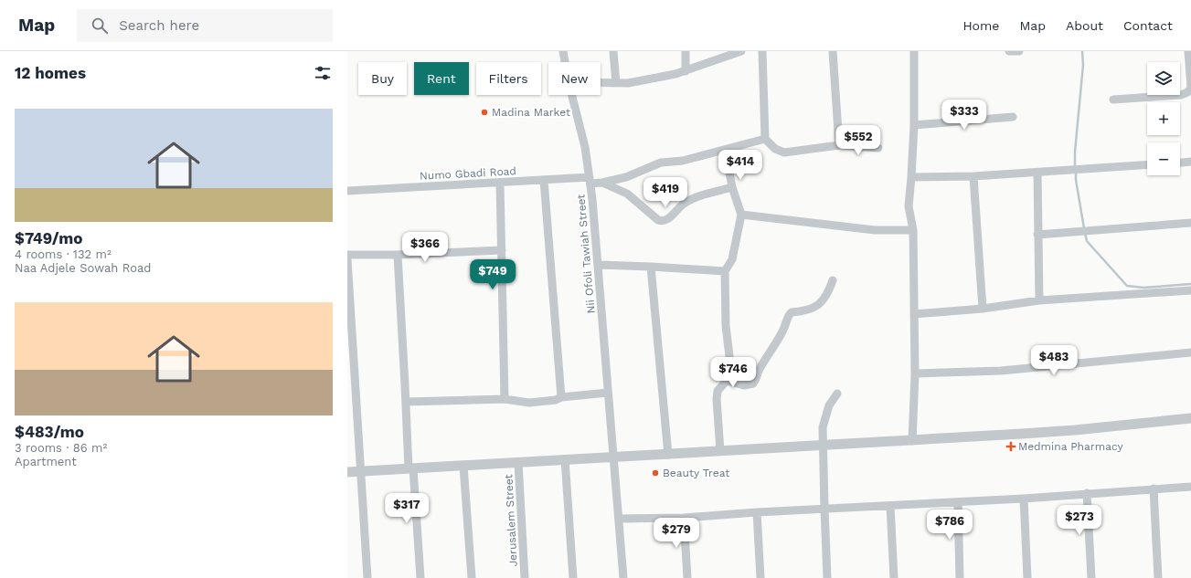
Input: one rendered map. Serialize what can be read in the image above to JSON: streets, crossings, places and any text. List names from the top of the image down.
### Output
{
  "streets": {
    "street": ["Numo Gbadi Road", "Nii Ofoli Tawiah Street", "Jerusalem Street"]
  },
  "crossings": [
    ["Numo Gbadi Road", "Nii Ofoli Tawiah Street"]
  ],
  "places": {
    "other": ["Madina Market", "Beauty Treat"],
    "health": ["Medmina Pharmacy"]
  },
  "page": {
    "header": "Map",
    "search": "Search here",
    "nav": [
      "Home",
      "Map",
      "About",
      "Contact"
    ],
    "heading": "12 homes",
    "map_buttons": ["+", "−"],
    "chip": [
      "Buy",
      "Rent",
      "Filters",
      "New"
    ],
    "list": [
      {
        "name": "$749/mo",
        "note": "4 rooms · 132 m² · Naa Adjele Sowah Road"
      },
      {
        "name": "$483/mo",
        "note": "3 rooms · 86 m² · Apartment"
      }
    ],
    "price": [
      "$333",
      "$552",
      "$414",
      "$419",
      "$366",
      "$749",
      "$483",
      "$746",
      "$317",
      "$273",
      "$786",
      "$279"
    ]
  }
}
